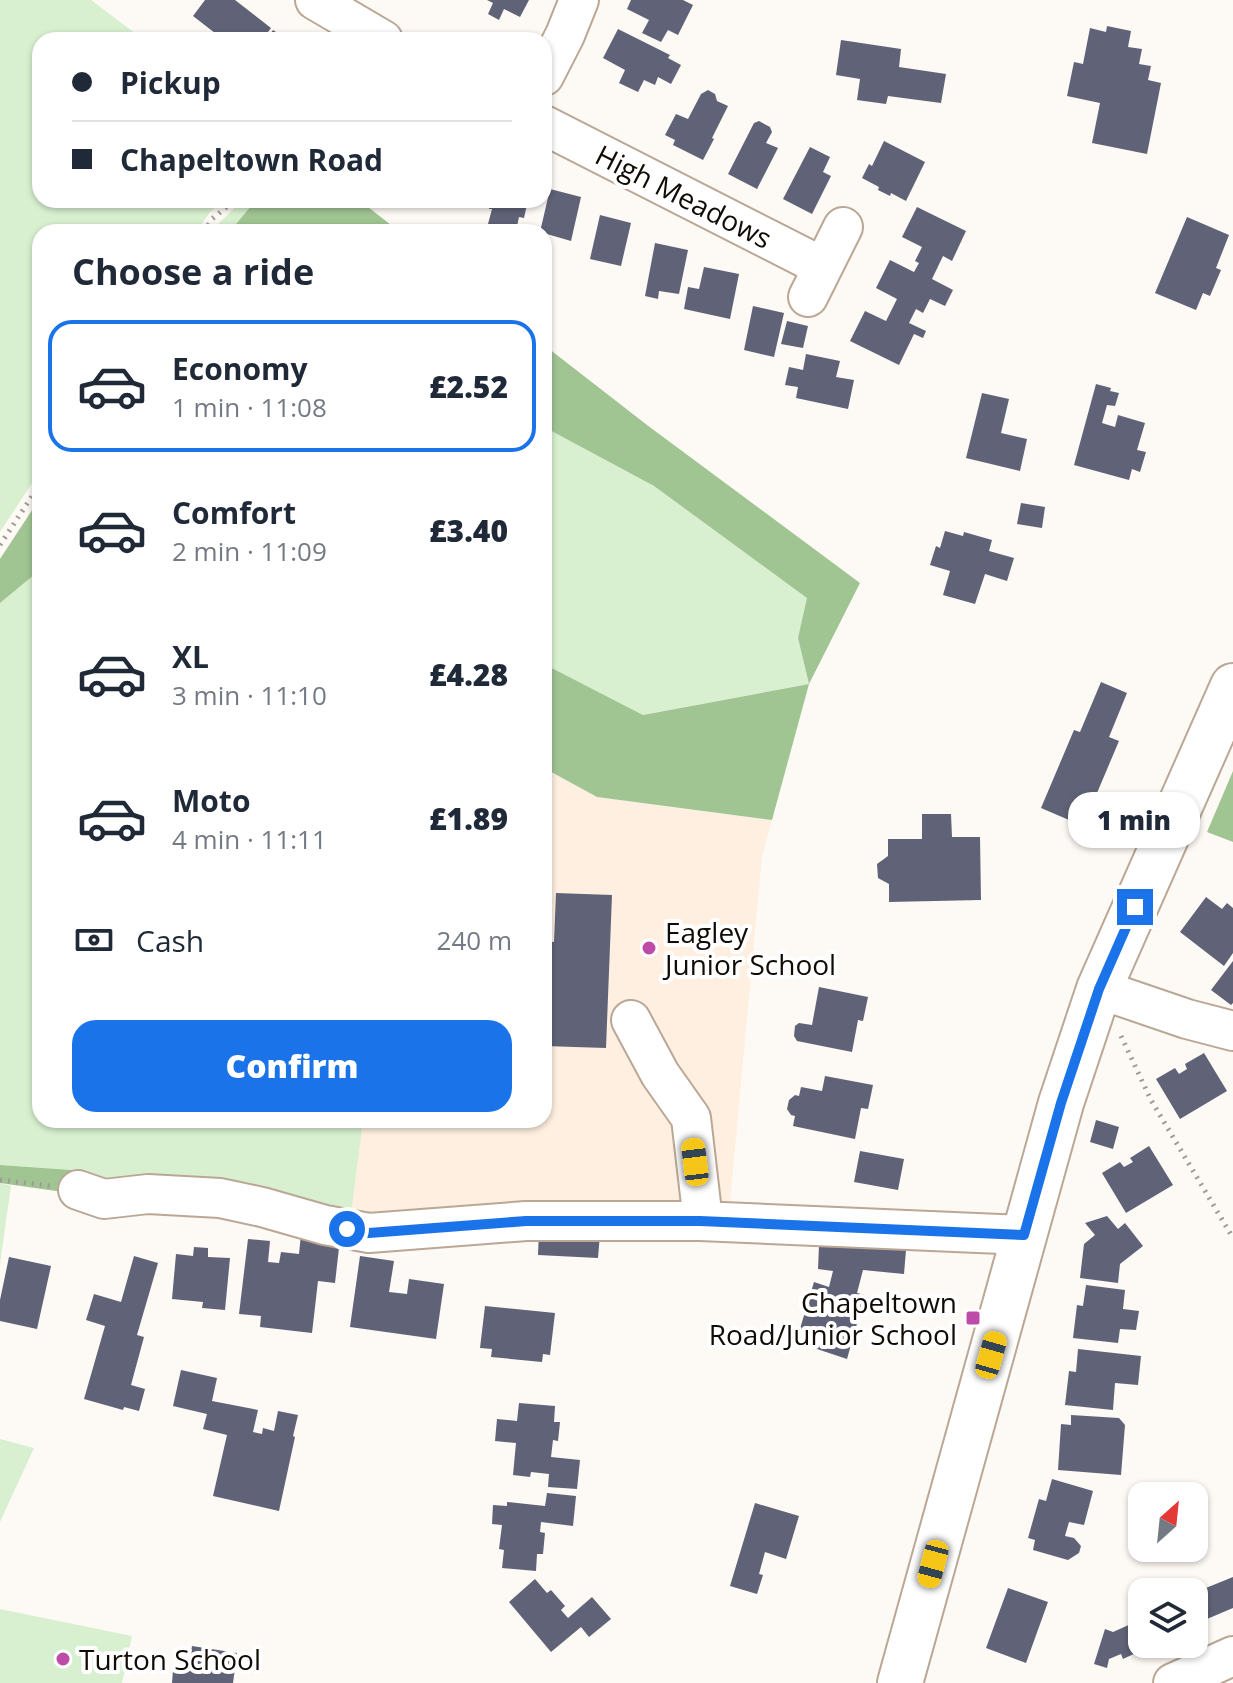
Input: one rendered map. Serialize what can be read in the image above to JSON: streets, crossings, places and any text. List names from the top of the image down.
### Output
{
  "streets": {
    "street": ["High Meadows"]
  },
  "places": {
    "other": ["Eagley Junior School", "Turton School"],
    "transit": ["Chapeltown Road/Junior School"]
  },
  "north": "top right",
  "page": {
    "banner": ["Pickup", "Chapeltown Road"],
    "heading": "Choose a ride",
    "list": [
      {
        "name": "Economy",
        "note": "1 min · 11:08",
        "value": "£2.52"
      },
      {
        "name": "Comfort",
        "note": "2 min · 11:09",
        "value": "£3.40"
      },
      {
        "name": "XL",
        "note": "3 min · 11:10",
        "value": "£4.28"
      },
      {
        "name": "Moto",
        "note": "4 min · 11:11",
        "value": "£1.89"
      }
    ],
    "bubble": "1 min",
    "pay": ["Cash", "240 m"],
    "buttons": "Confirm"
  }
}
